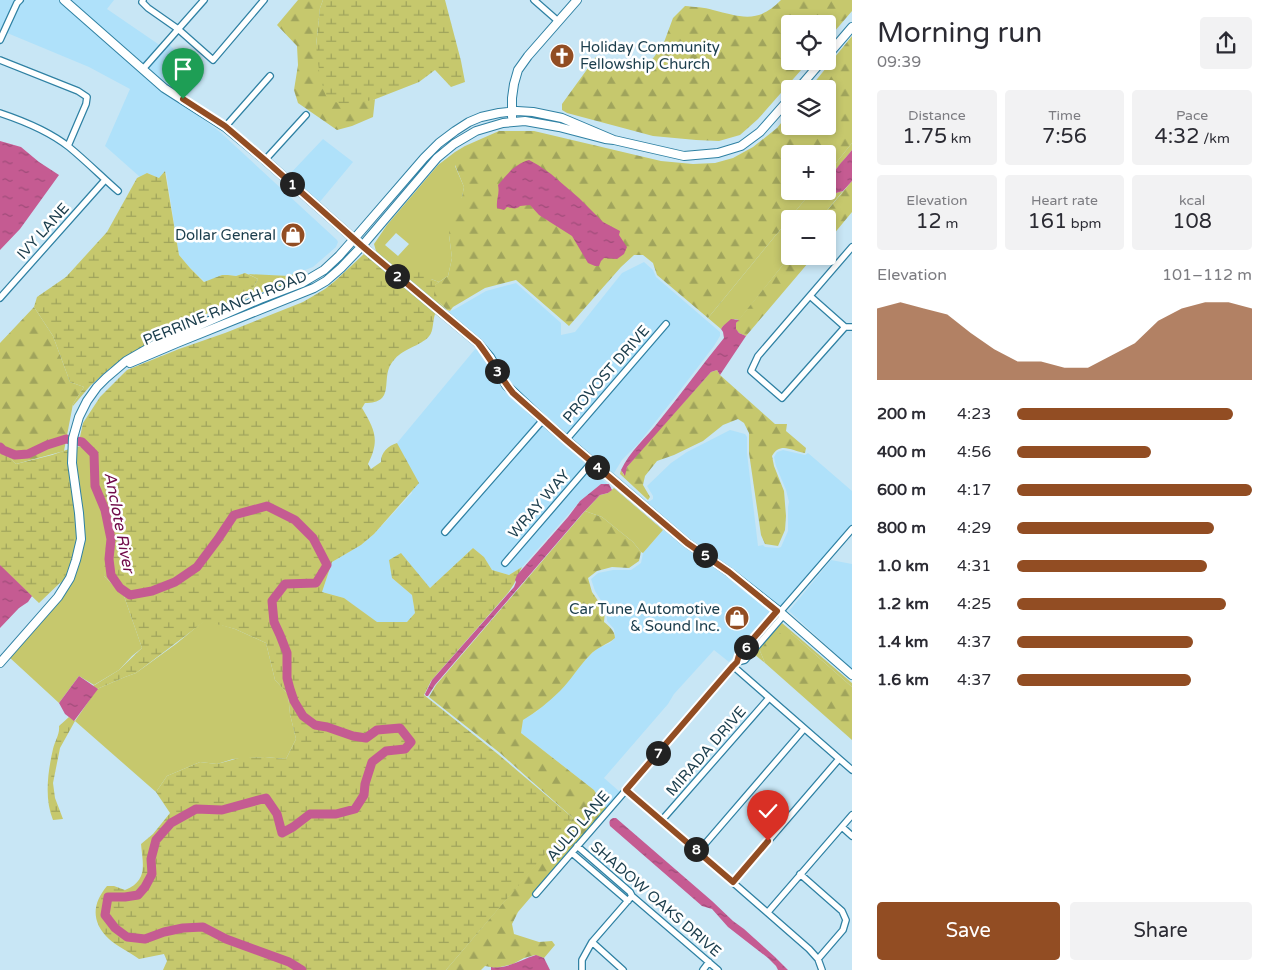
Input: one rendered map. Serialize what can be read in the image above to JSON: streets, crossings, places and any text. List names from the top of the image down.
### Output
{
  "streets": {
    "street": [
      "IVY LANE",
      "PERRINE RANCH ROAD",
      "PROVOST DRIVE",
      "WRAY WAY",
      "MIRADA DRIVE",
      "AULD LANE",
      "SHADOW OAKS DRIVE"
    ]
  },
  "crossings": [
    ["AULD LANE", "SHADOW OAKS DRIVE"]
  ],
  "water": ["Anclote River"],
  "places": {
    "church": ["Holiday Community Fellowship Church"],
    "shop": ["Dollar General", "Car Tune Automotive & Sound Inc."]
  },
  "page": {
    "heading": ["Morning run", "09:39"],
    "map_buttons": ["+", "−"],
    "stats": [
      ["Distance", "1.75 km"],
      ["Time", "7:56"],
      ["Pace", "4:32 /km"],
      ["Elevation", "12 m"],
      ["Heart rate", "161 bpm"],
      ["kcal", "108"]
    ],
    "pins": [
      "1",
      "2",
      "3",
      "4",
      "5",
      "6",
      "7",
      "8"
    ],
    "chart": ["Elevation", "101–112 m"],
    "list": [
      {
        "name": "200 m",
        "note": "4:23"
      },
      {
        "name": "400 m",
        "note": "4:56"
      },
      {
        "name": "600 m",
        "note": "4:17"
      },
      {
        "name": "800 m",
        "note": "4:29"
      },
      {
        "name": "1.0 km",
        "note": "4:31"
      },
      {
        "name": "1.2 km",
        "note": "4:25"
      },
      {
        "name": "1.4 km",
        "note": "4:37"
      },
      {
        "name": "1.6 km",
        "note": "4:37"
      }
    ],
    "buttons": ["Save", "Share"]
  }
}
